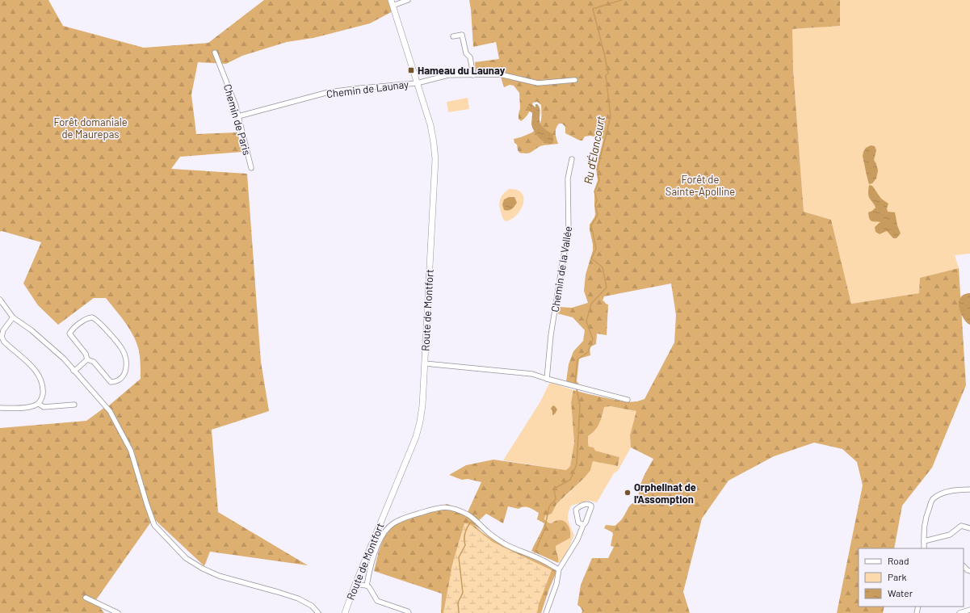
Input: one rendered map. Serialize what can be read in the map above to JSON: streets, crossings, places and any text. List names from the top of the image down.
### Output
{
  "streets": {
    "street": [
      "Chemin de Launay",
      "Chemin de Paris",
      "Chemin de la Vallée",
      "Route de Montfort"
    ]
  },
  "crossings": [
    ["Chemin de Launay", "Chemin de Paris"],
    ["Chemin de Launay", "Route de Montfort"]
  ],
  "water": ["Ru d'Élancourt"],
  "parks": ["Forêt domaniale de Maurepas", "Forêt de Sainte-Apolline"],
  "places": {
    "transit": ["Hameau du Launay"],
    "other": ["Orphelinat de l'Assomption"]
  },
  "legend": ["Road", "Park", "Water"]
}
